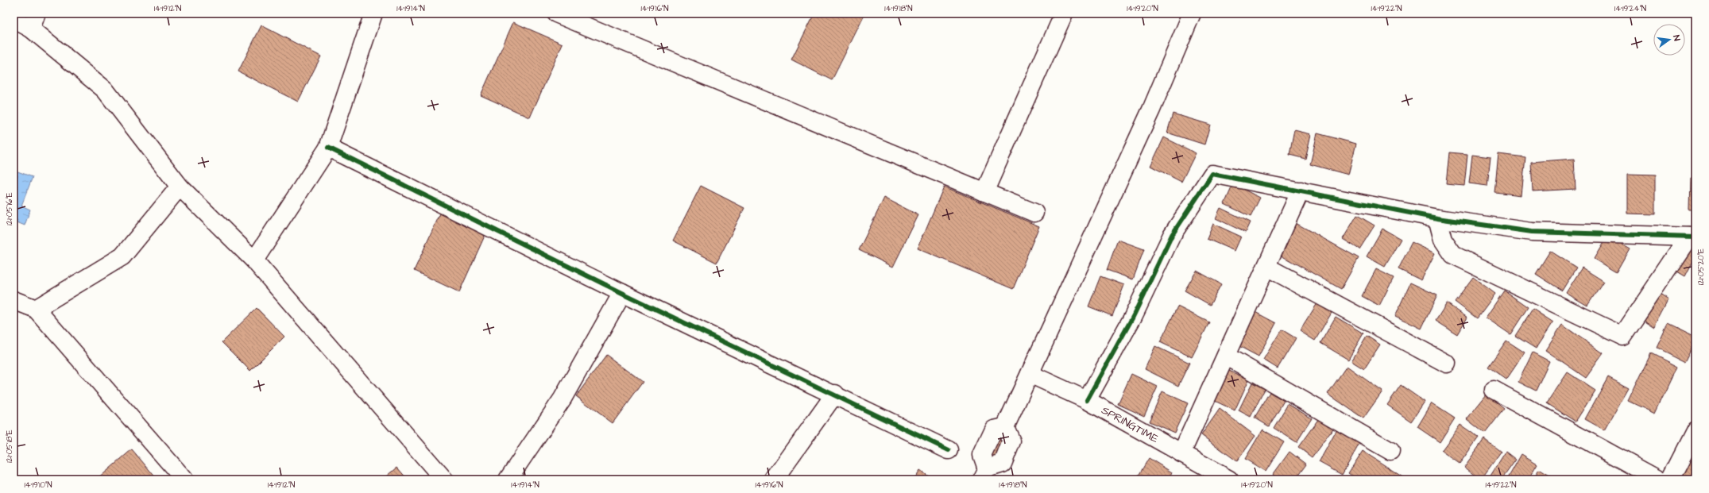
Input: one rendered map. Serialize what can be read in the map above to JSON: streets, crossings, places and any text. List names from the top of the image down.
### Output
{
  "streets": {
    "street": ["SPRINGTIME"]
  },
  "north": "right",
  "coordinates": [
    "14°19'12\"N",
    "14°19'14\"N",
    "14°19'16\"N",
    "14°19'18\"N",
    "14°19'20\"N",
    "14°19'22\"N",
    "14°19'24\"N",
    "121°05'16\"E",
    "121°05'20\"E",
    "121°05'18\"E",
    "14°19'10\"N"
  ]
}
